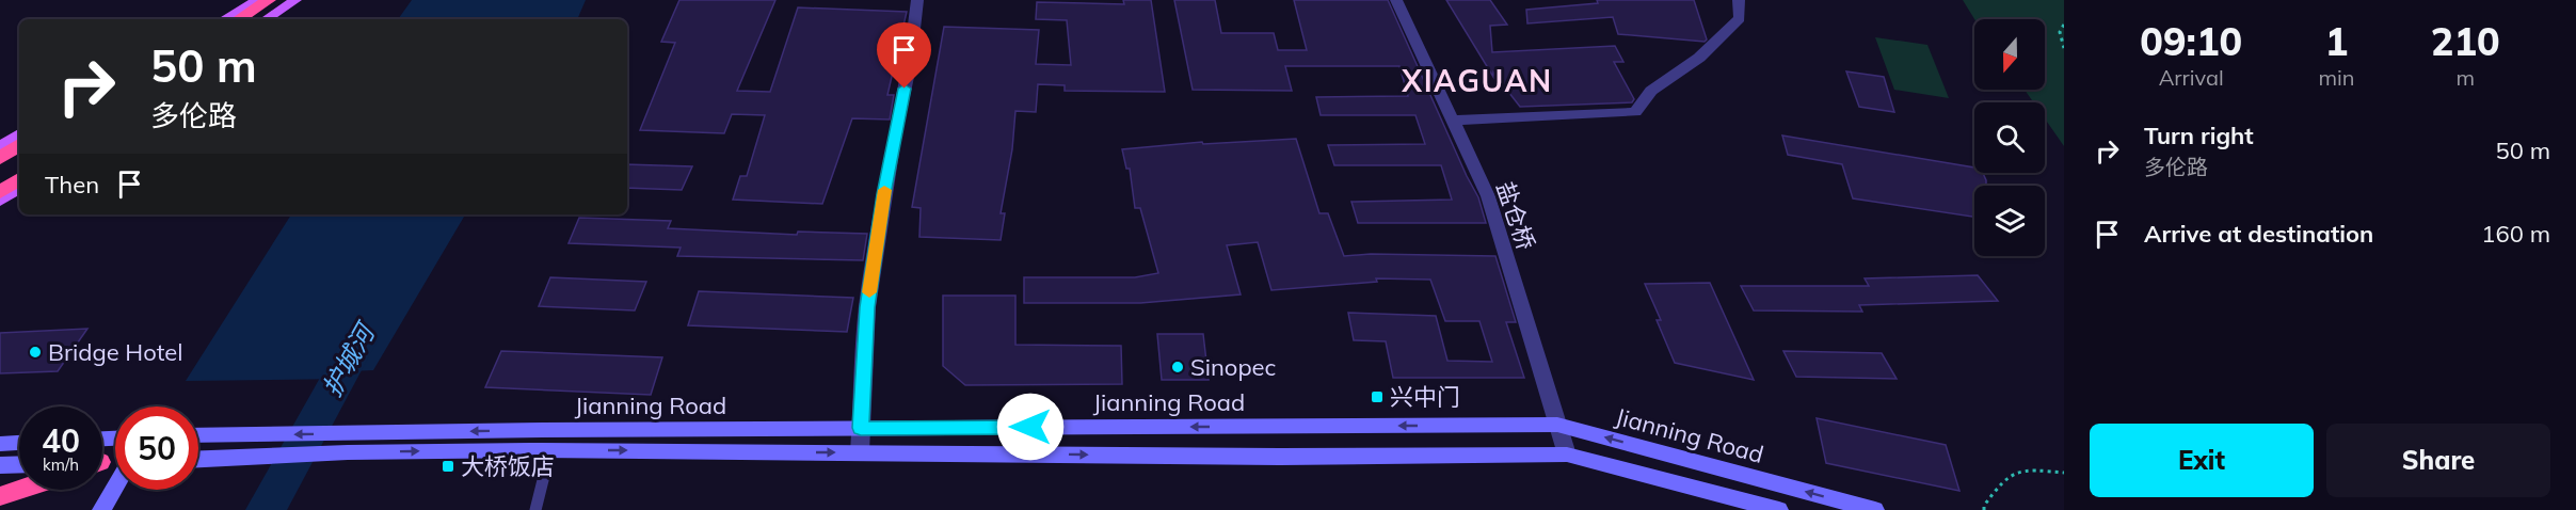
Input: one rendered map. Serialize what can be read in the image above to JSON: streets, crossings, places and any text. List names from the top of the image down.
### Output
{
  "streets": {
    "main road": ["Jianning Road"],
    "street": ["盐仓桥"]
  },
  "crossings": [
    ["盐仓桥", "Jianning Road"]
  ],
  "districts": ["XIAGUAN"],
  "water": ["护城河"],
  "places": {
    "other": ["Bridge Hotel", "Sinopec"],
    "transit": ["兴中门", "大桥饭店"]
  },
  "north": "bottom",
  "page": {
    "eta": [
      "09:10",
      "Arrival",
      "1",
      "min",
      "210",
      "m"
    ],
    "turn": ["50 m", "多伦路"],
    "list": [
      {
        "name": "Turn right",
        "note": "多伦路",
        "value": "50 m"
      },
      {
        "name": "Arrive at destination",
        "value": "160 m"
      }
    ],
    "then": "Then",
    "speed": "40 km/h",
    "limit": "50",
    "buttons": ["Exit", "Share"]
  }
}
